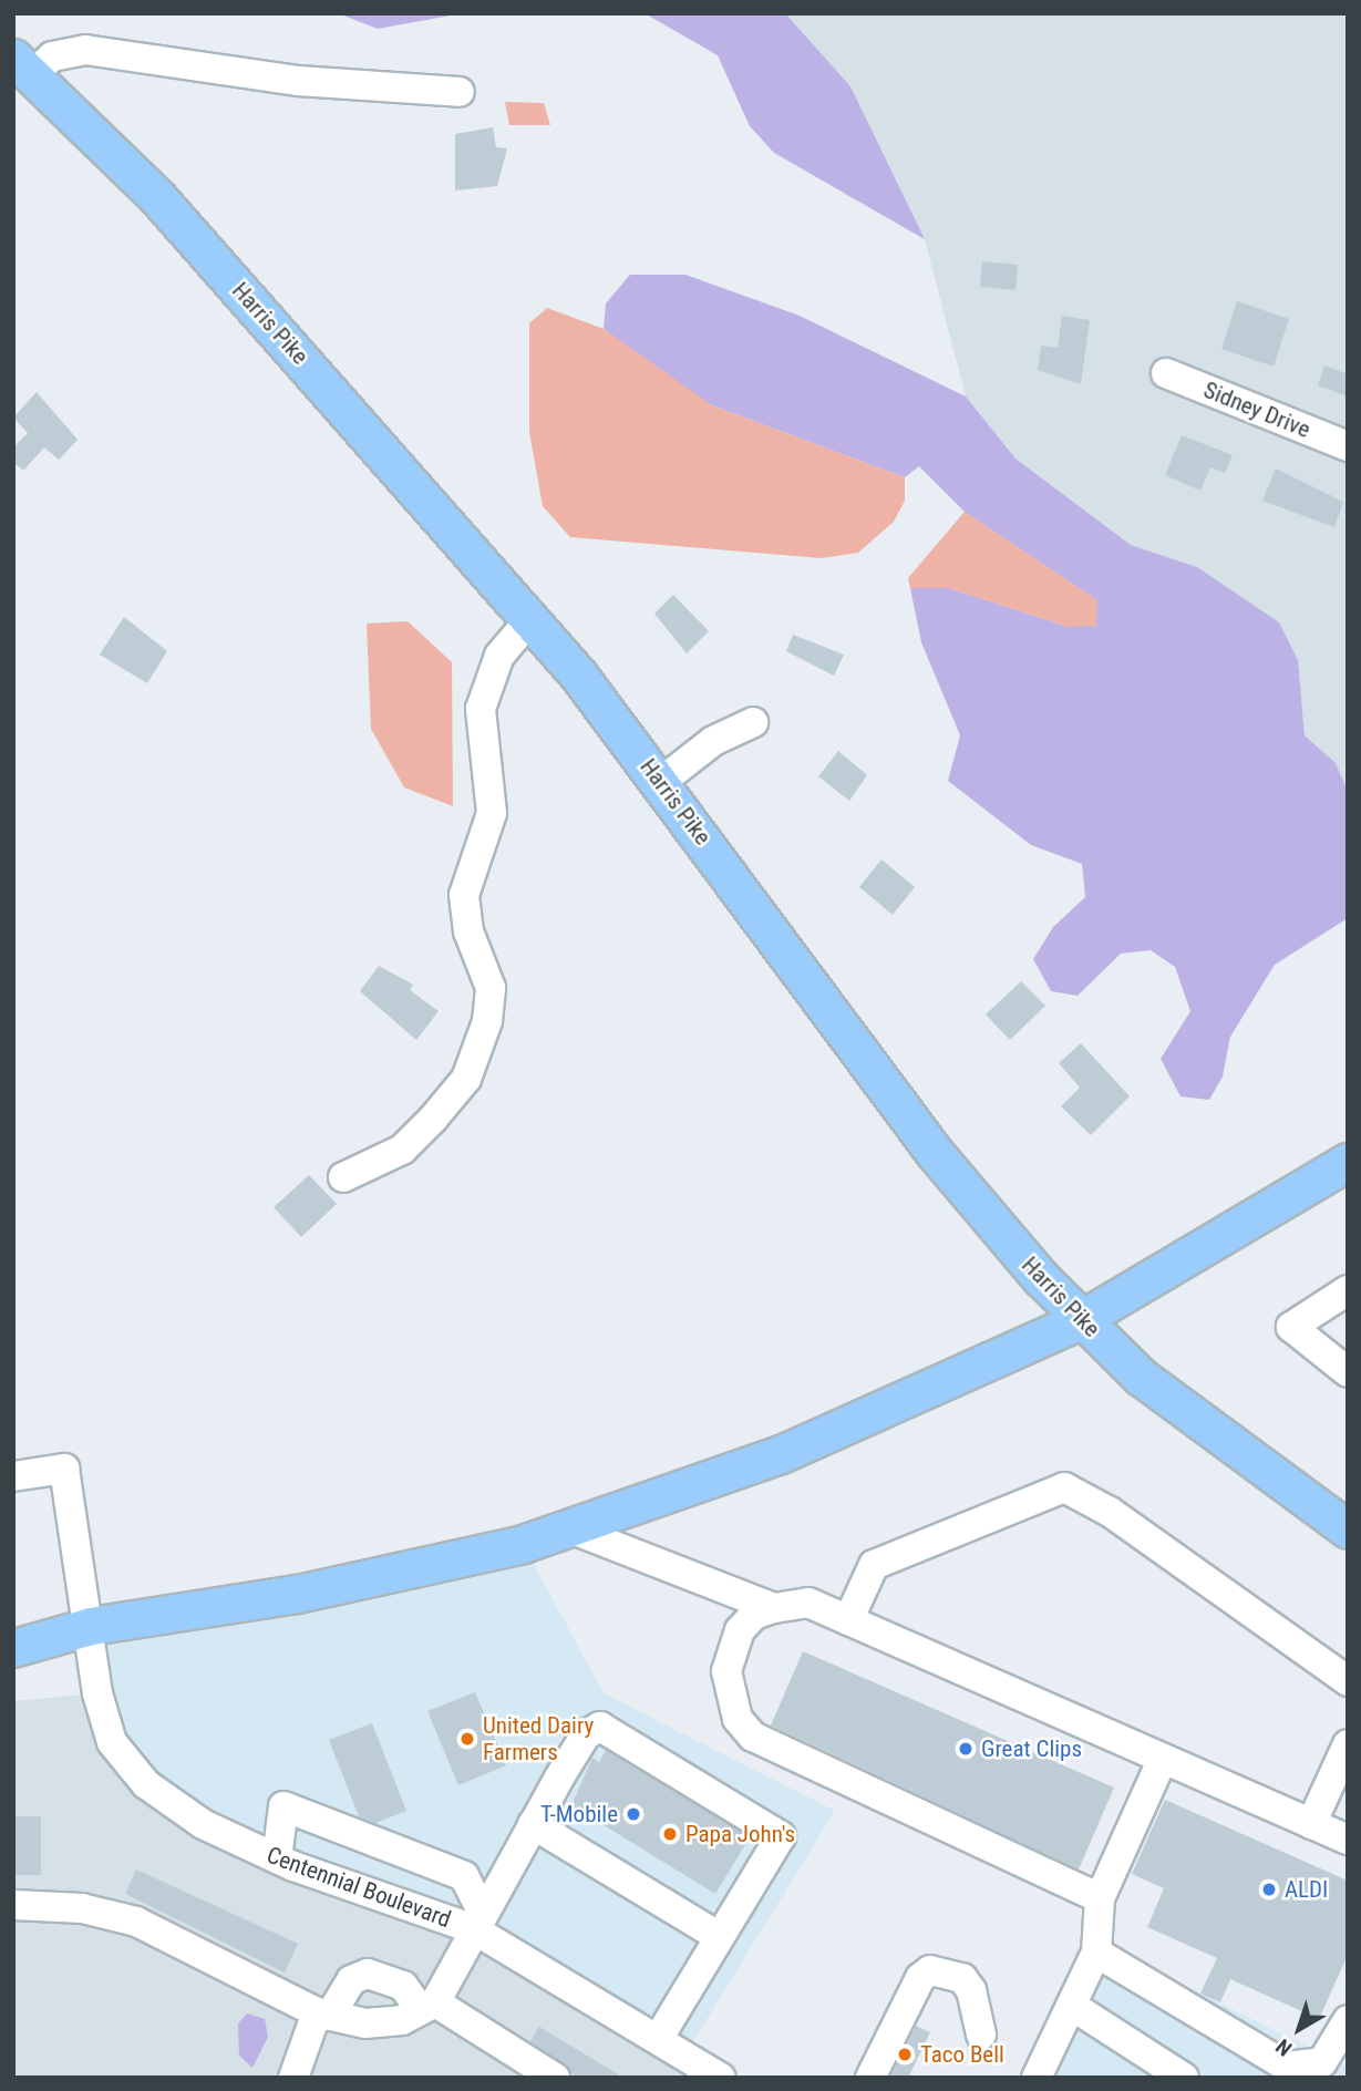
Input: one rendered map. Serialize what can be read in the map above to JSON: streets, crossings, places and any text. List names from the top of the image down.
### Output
{
  "streets": {
    "main road": ["Harris Pike"],
    "street": ["Sidney Drive", "Centennial Boulevard"]
  },
  "places": [
    "United Dairy Farmers",
    "Great Clips",
    "T-Mobile",
    "Papa John's",
    "ALDI",
    "Taco Bell"
  ],
  "north": "bottom left"
}
